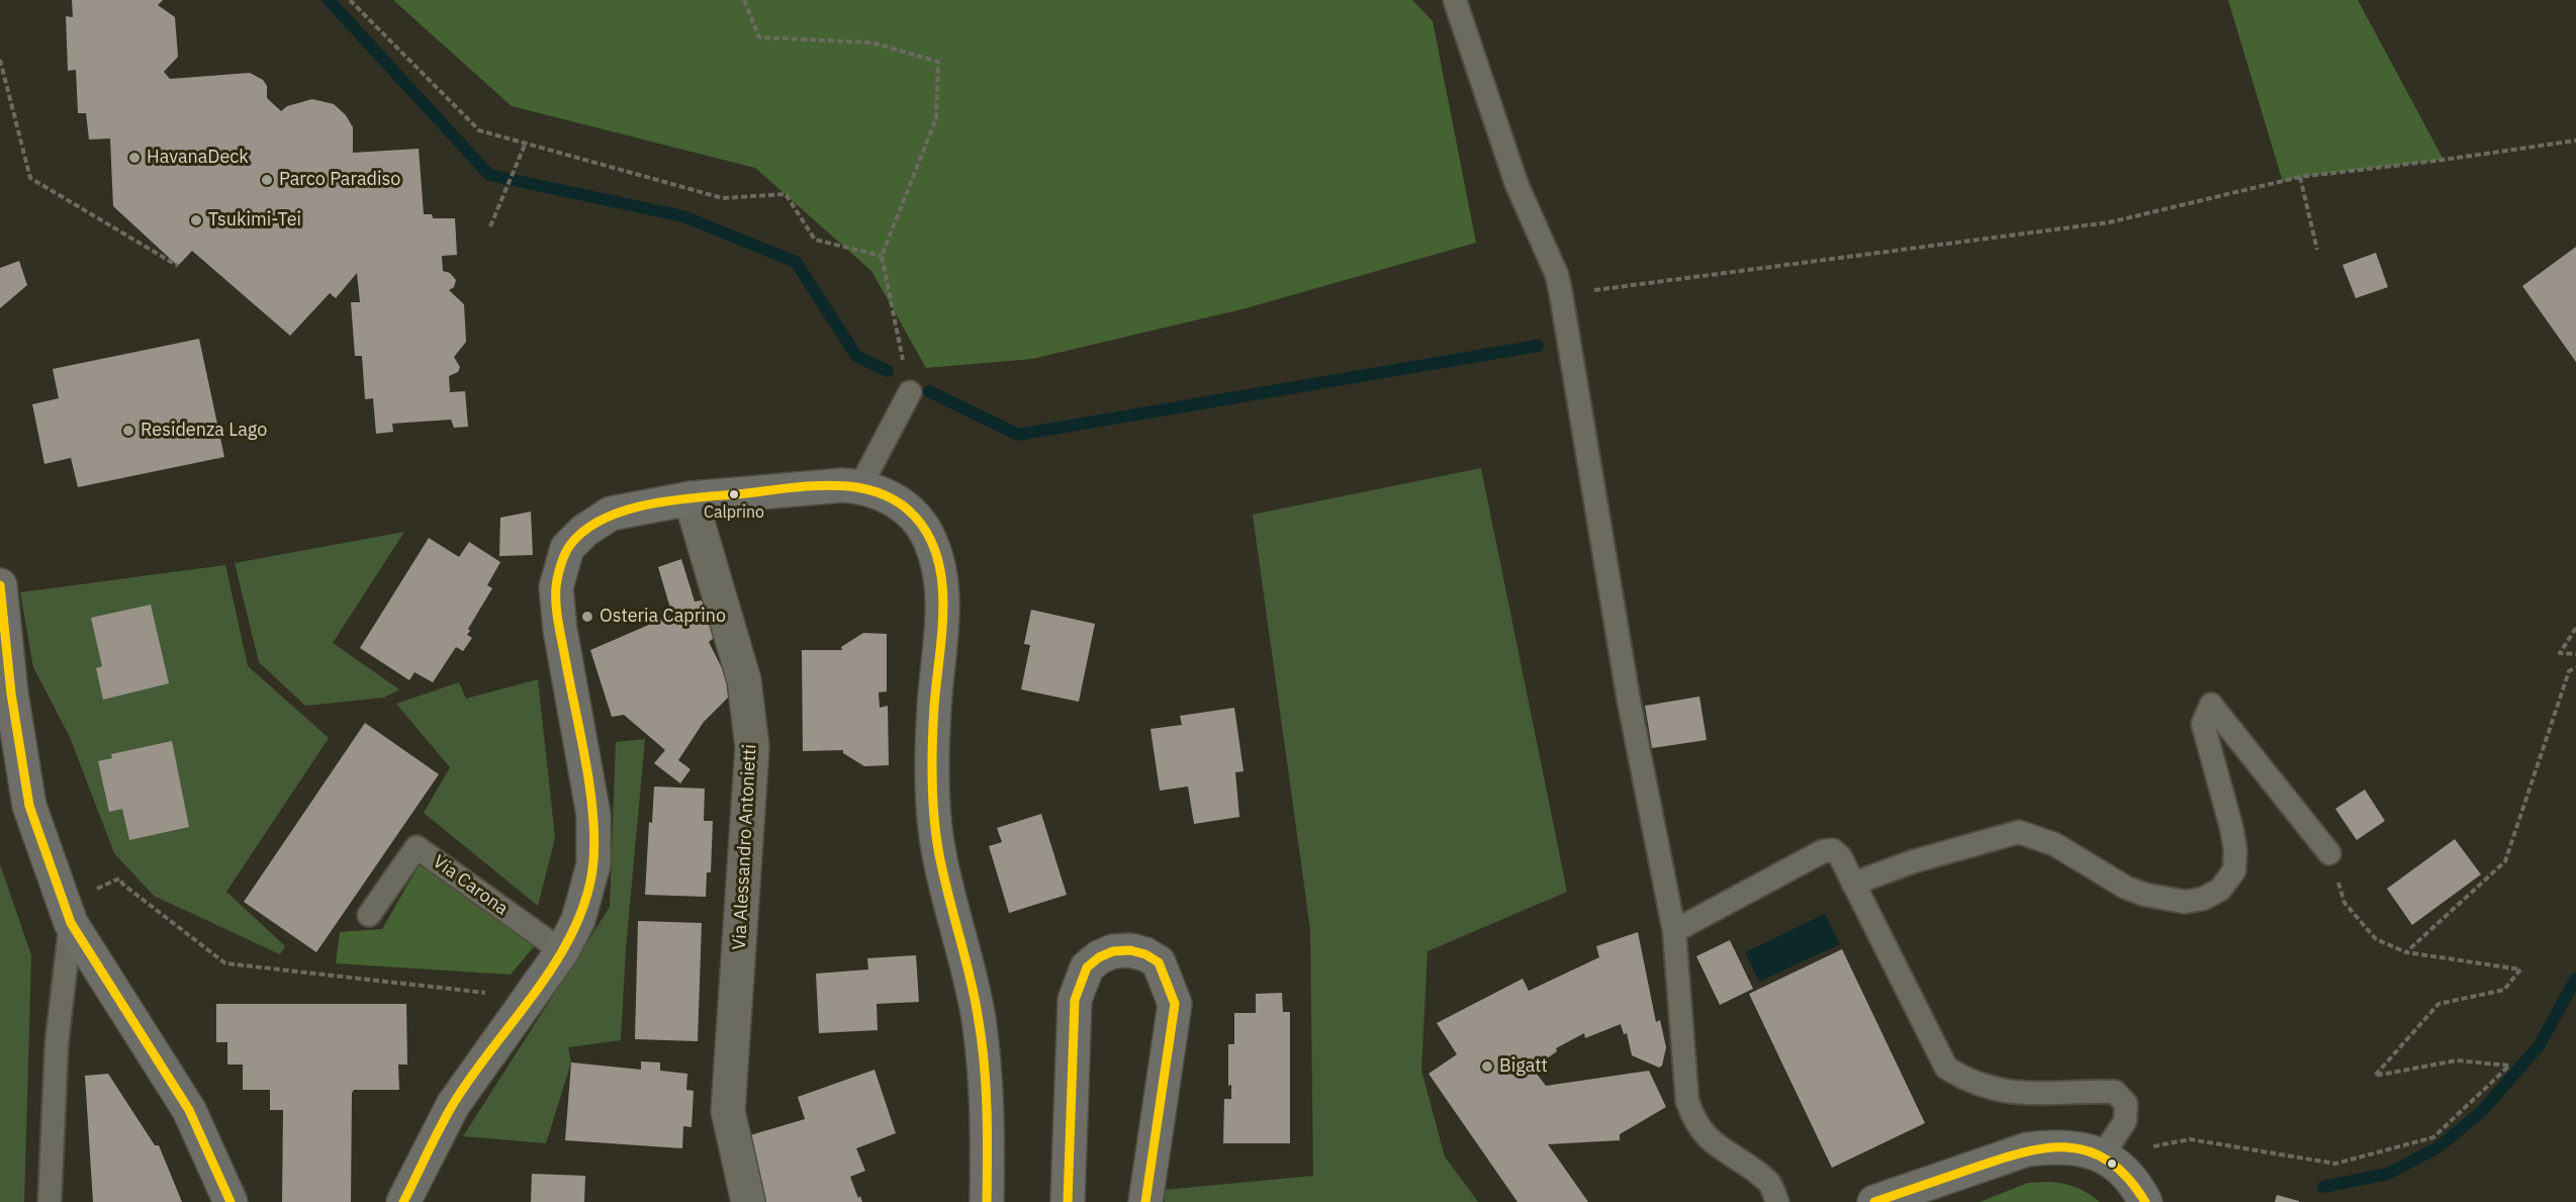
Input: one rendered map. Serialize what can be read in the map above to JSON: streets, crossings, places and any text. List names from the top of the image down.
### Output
{
  "streets": {
    "street": ["Via Alessandro Antonietti"],
    "lane": ["Via Carona"]
  },
  "places": [
    "HavanaDeck",
    "Parco Paradiso",
    "Tsukimi-Tei",
    "Residenza Lago",
    "Calprino",
    "Osteria Caprino",
    "Bigatt"
  ]
}
